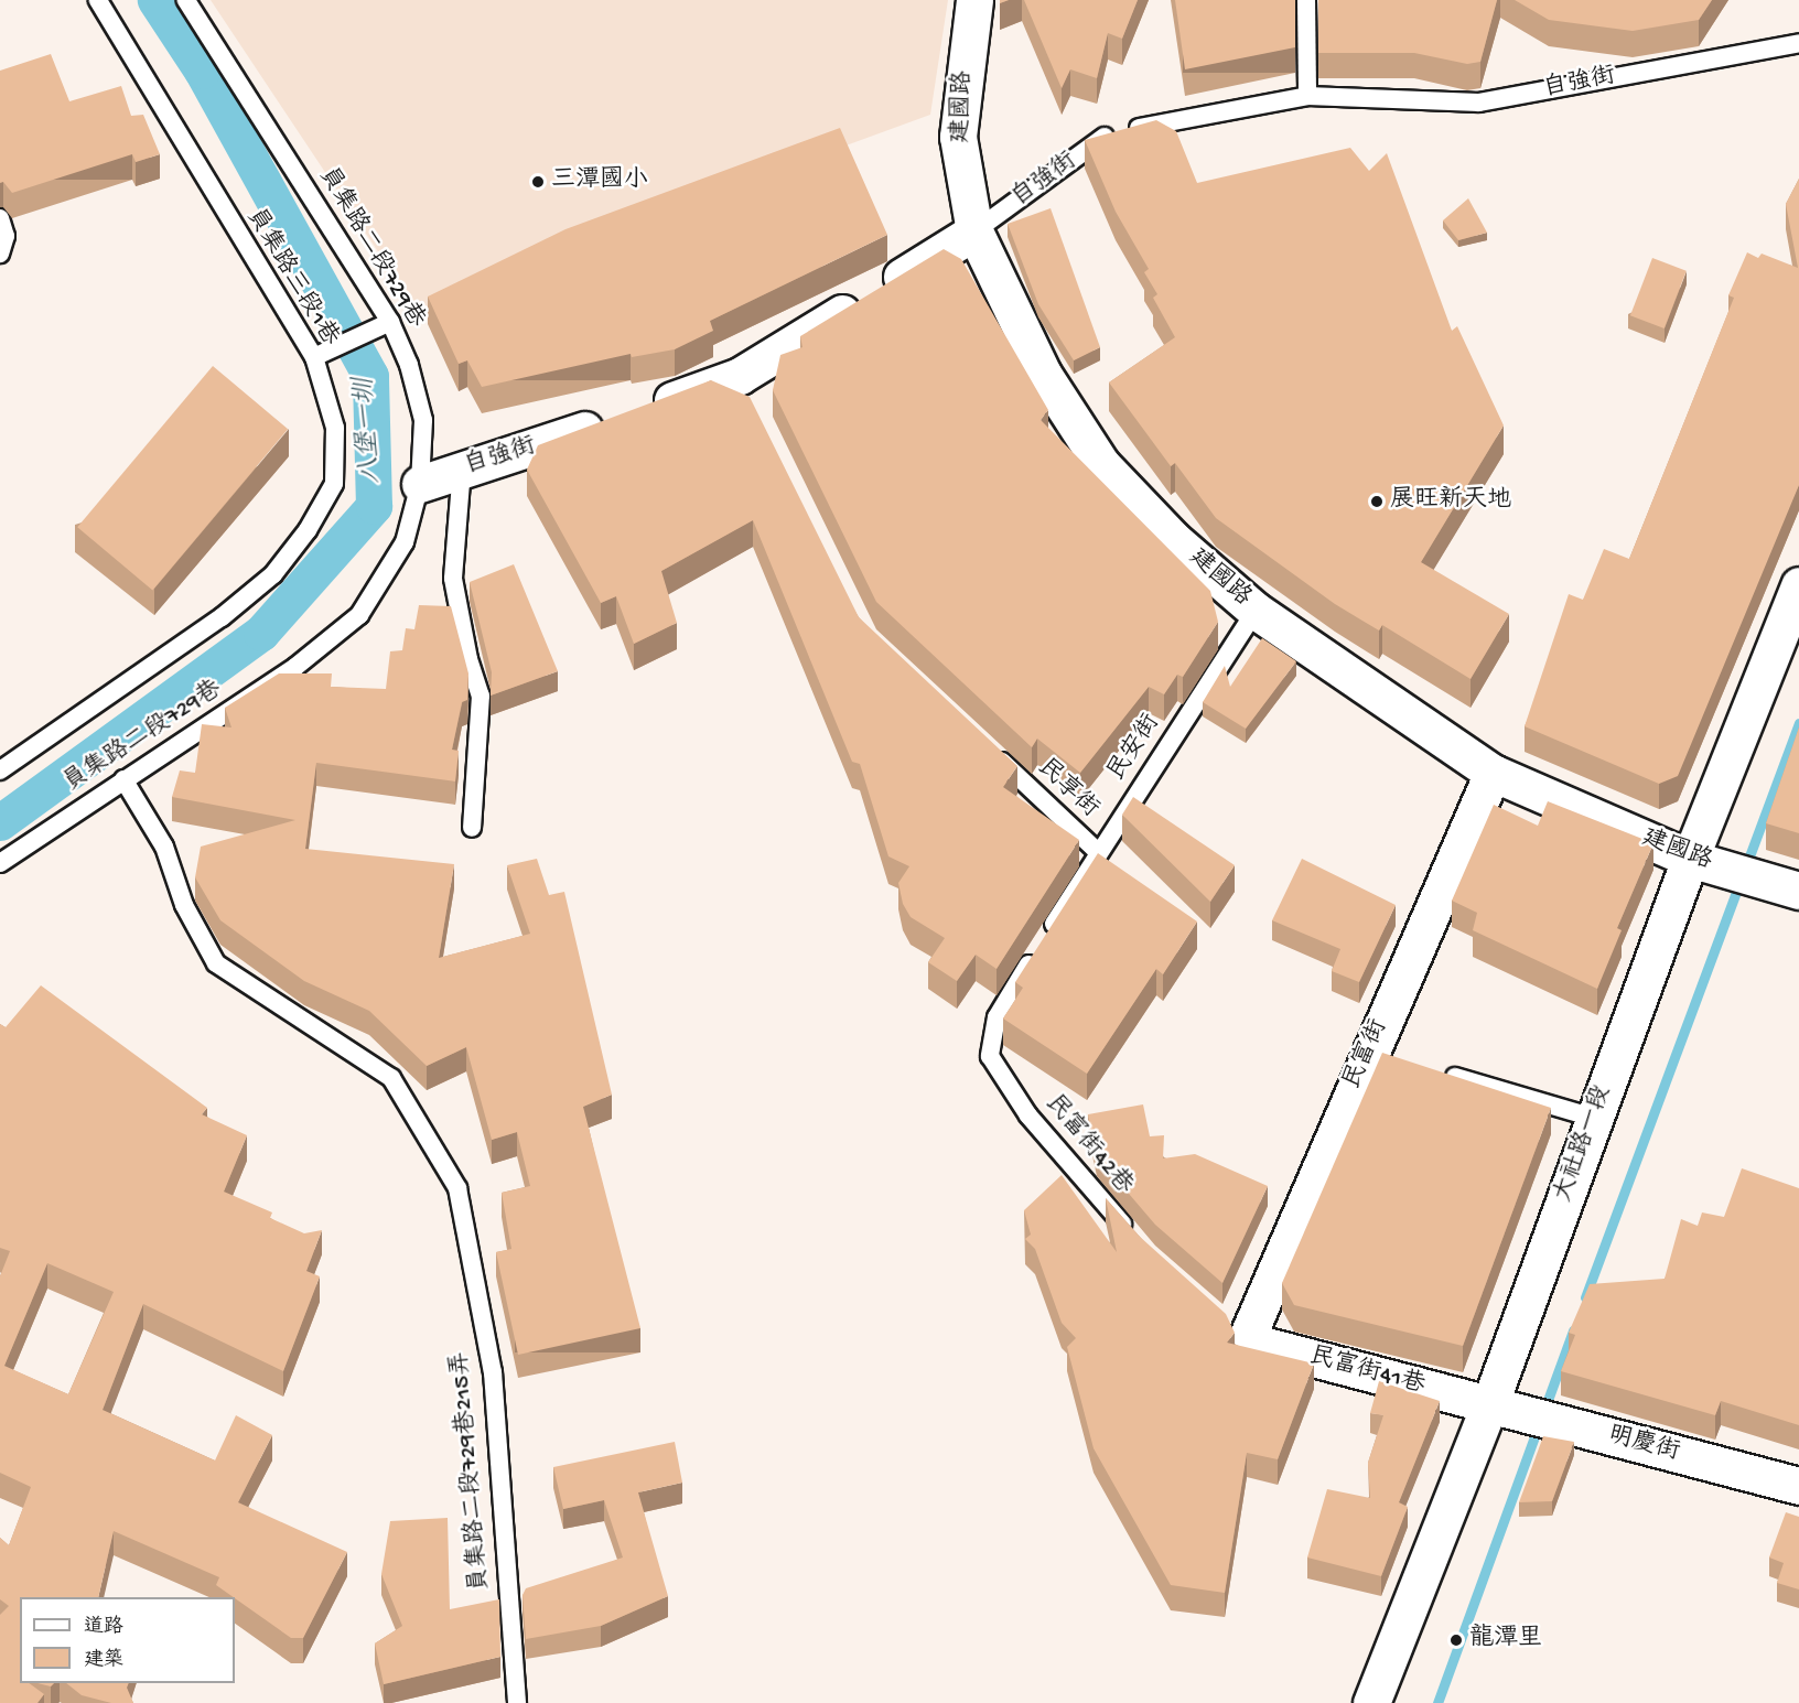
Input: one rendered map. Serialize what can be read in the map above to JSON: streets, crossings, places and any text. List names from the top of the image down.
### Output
{
  "streets": {
    "street": [
      "自強街",
      "建國路",
      "民富街",
      "大社路一段",
      "民富街41巷",
      "明慶街"
    ],
    "lane": [
      "員集路二段729巷",
      "員集路三段1巷",
      "民安街",
      "民享街",
      "民富街42巷",
      "員集路二段729巷215弄"
    ]
  },
  "crossings": [
    ["自強街", "建國路"],
    ["自強街", "員集路二段729巷"],
    ["建國路", "民安街"],
    ["建國路", "民富街"],
    ["建國路", "大社路一段"],
    ["員集路二段729巷", "員集路二段729巷215弄"],
    ["民安街", "民享街"],
    ["民安街", "民富街42巷"],
    ["民富街", "民富街41巷"],
    ["大社路一段", "民富街41巷"],
    ["大社路一段", "明慶街"],
    ["民富街41巷", "明慶街"]
  ],
  "water": ["八堡一圳"],
  "places": ["三潭國小", "展旺新天地", "龍潭里"],
  "legend": ["道路", "建築"]
}
